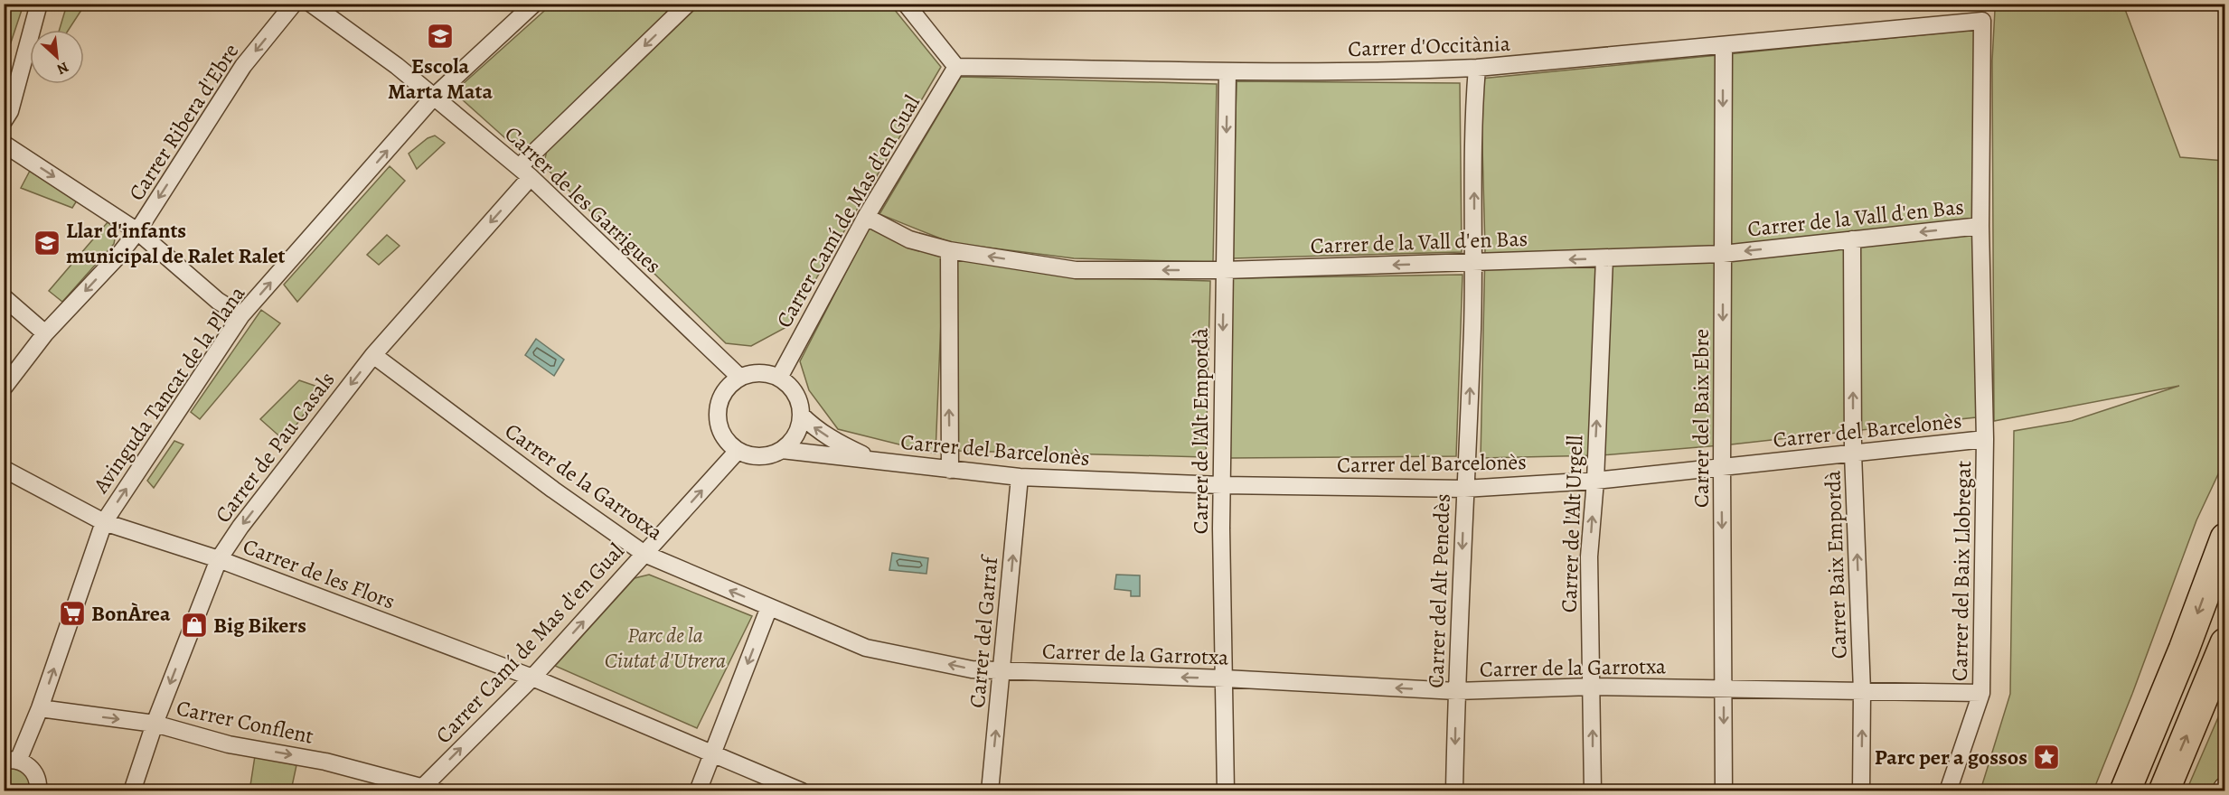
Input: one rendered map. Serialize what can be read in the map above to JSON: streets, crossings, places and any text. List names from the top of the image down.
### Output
{
  "streets": {
    "street": [
      "Carrer d'Occitània",
      "Carrer Ribera d'Ebre",
      "Carrer de les Garrigues",
      "Carrer Camí de Mas d'en Gual",
      "Carrer de la Vall d'en Bas",
      "Avinguda Tancat de la Plana",
      "Carrer del Baix Ebre",
      "Carrer del Barcelonès",
      "Carrer de l'Alt Empordà",
      "Carrer de Pau Casals",
      "Carrer de la Garrotxa",
      "Carrer de l'Alt Urgell",
      "Carrer Baix Empordà",
      "Carrer del Baix Llobregat",
      "Carrer de les Flors",
      "Carrer del Alt Penedès",
      "Carrer del Garraf",
      "Carrer Conflent"
    ]
  },
  "crossings": [
    ["Carrer d'Occitània", "Carrer Camí de Mas d'en Gual"],
    ["Carrer d'Occitània", "Carrer del Baix Ebre"],
    ["Carrer d'Occitània", "Carrer de l'Alt Empordà"],
    ["Carrer d'Occitània", "Carrer del Baix Llobregat"],
    ["Carrer d'Occitània", "Carrer del Alt Penedès"],
    ["Carrer de les Garrigues", "Carrer Camí de Mas d'en Gual"],
    ["Carrer de les Garrigues", "Avinguda Tancat de la Plana"],
    ["Carrer de les Garrigues", "Carrer del Barcelonès"],
    ["Carrer de les Garrigues", "Carrer de Pau Casals"],
    ["Carrer Camí de Mas d'en Gual", "Carrer de la Vall d'en Bas"],
    ["Carrer Camí de Mas d'en Gual", "Carrer del Barcelonès"],
    ["Carrer Camí de Mas d'en Gual", "Carrer de la Garrotxa"],
    ["Carrer Camí de Mas d'en Gual", "Carrer de les Flors"],
    ["Carrer Camí de Mas d'en Gual", "Carrer Conflent"],
    ["Carrer de la Vall d'en Bas", "Carrer del Baix Ebre"],
    ["Carrer de la Vall d'en Bas", "Carrer de l'Alt Empordà"],
    ["Carrer de la Vall d'en Bas", "Carrer de l'Alt Urgell"],
    ["Carrer de la Vall d'en Bas", "Carrer Baix Empordà"],
    ["Carrer de la Vall d'en Bas", "Carrer del Baix Llobregat"],
    ["Carrer de la Vall d'en Bas", "Carrer del Alt Penedès"],
    ["Avinguda Tancat de la Plana", "Carrer de les Flors"],
    ["Avinguda Tancat de la Plana", "Carrer Conflent"],
    ["Carrer del Baix Ebre", "Carrer del Barcelonès"],
    ["Carrer del Baix Ebre", "Carrer de la Garrotxa"],
    ["Carrer del Barcelonès", "Carrer de l'Alt Empordà"],
    ["Carrer del Barcelonès", "Carrer de l'Alt Urgell"],
    ["Carrer del Barcelonès", "Carrer Baix Empordà"],
    ["Carrer del Barcelonès", "Carrer del Baix Llobregat"],
    ["Carrer del Barcelonès", "Carrer del Alt Penedès"],
    ["Carrer del Barcelonès", "Carrer del Garraf"],
    ["Carrer de l'Alt Empordà", "Carrer de la Garrotxa"],
    ["Carrer de Pau Casals", "Carrer de la Garrotxa"],
    ["Carrer de Pau Casals", "Carrer de les Flors"],
    ["Carrer de Pau Casals", "Carrer Conflent"],
    ["Carrer de la Garrotxa", "Carrer de l'Alt Urgell"],
    ["Carrer de la Garrotxa", "Carrer Baix Empordà"],
    ["Carrer de la Garrotxa", "Carrer del Baix Llobregat"],
    ["Carrer de la Garrotxa", "Carrer del Alt Penedès"],
    ["Carrer de la Garrotxa", "Carrer del Garraf"]
  ],
  "one_way": [
    "Carrer Ribera d'Ebre",
    "Carrer Camí de Mas d'en Gual",
    "Carrer de la Vall d'en Bas",
    "Avinguda Tancat de la Plana",
    "Carrer del Baix Ebre",
    "Carrer de l'Alt Empordà",
    "Carrer de Pau Casals",
    "Carrer de la Garrotxa",
    "Carrer de l'Alt Urgell",
    "Carrer Baix Empordà",
    "Carrer del Garraf",
    "Carrer Conflent"
  ],
  "parks": ["Parc de la Ciutat d'Utrera"],
  "places": {
    "school or university": ["Escola Marta Mata", "Llar d'infants municipal de Ralet Ralet"],
    "supermarket": ["BonÀrea"],
    "shop": ["Big Bikers"],
    "place": ["Parc per a gossos"]
  },
  "north": "bottom right"
}
